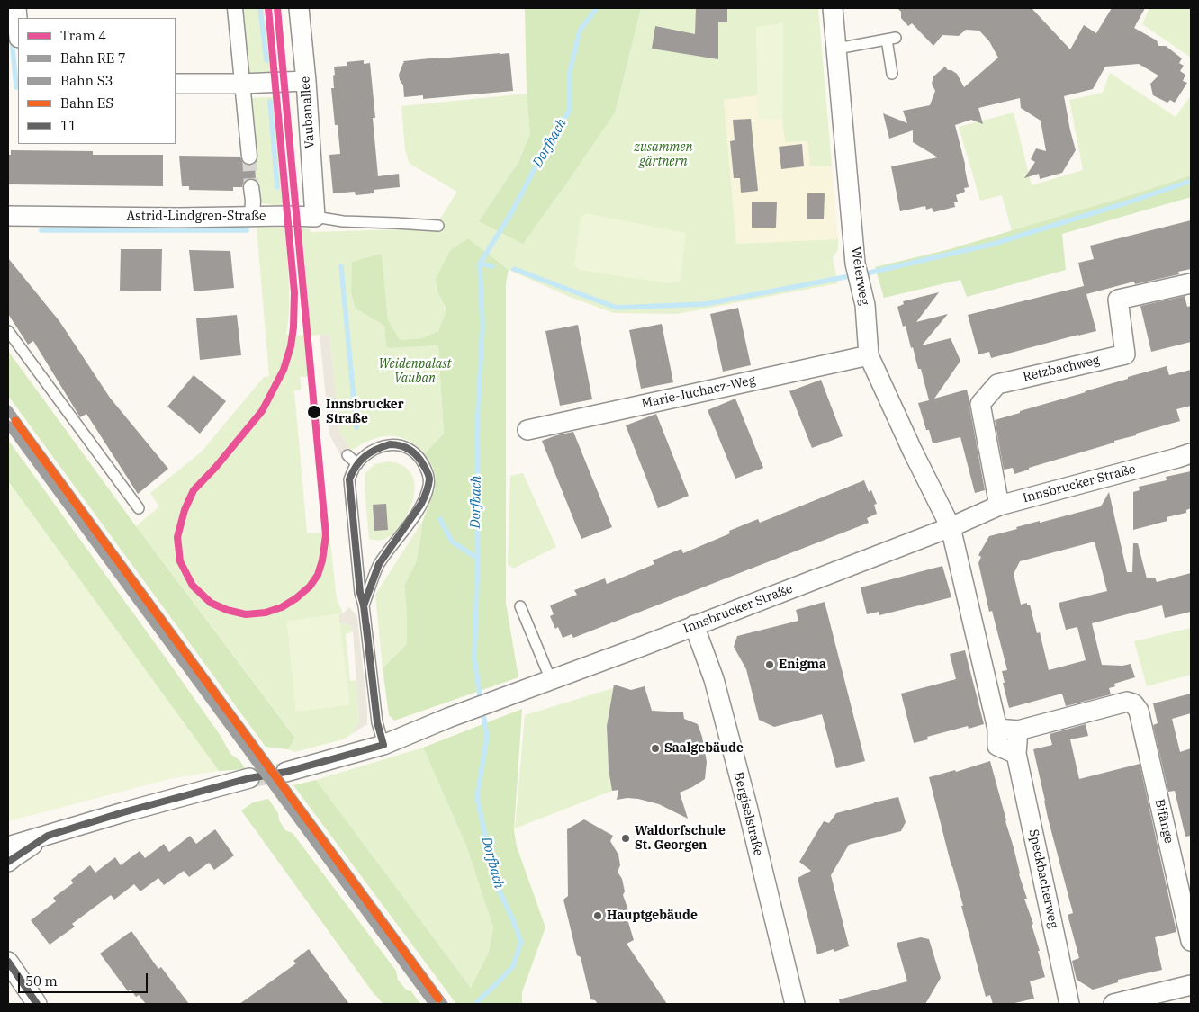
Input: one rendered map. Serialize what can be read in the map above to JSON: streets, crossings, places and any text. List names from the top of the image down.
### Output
{
  "streets": {
    "street": [
      "Vaubanallee",
      "Astrid-Lindgren-Straße",
      "Weierweg",
      "Retzbachweg",
      "Marie-Juchacz-Weg",
      "Innsbrucker Straße",
      "Bergiselstraße",
      "Bifänge",
      "Speckbacherweg"
    ]
  },
  "crossings": [
    ["Vaubanallee", "Astrid-Lindgren-Straße"],
    ["Weierweg", "Marie-Juchacz-Weg"],
    ["Weierweg", "Innsbrucker Straße"],
    ["Retzbachweg", "Innsbrucker Straße"],
    ["Innsbrucker Straße", "Bergiselstraße"],
    ["Bifänge", "Speckbacherweg"]
  ],
  "water": ["Dorfbach"],
  "parks": ["zusammen gärtnern", "Weidenpalast Vauban"],
  "places": [
    "Innsbrucker Straße",
    "Enigma",
    "Saalgebäude",
    "Waldorfschule St. Georgen",
    "Hauptgebäude"
  ],
  "lines": [
    "tram line 4",
    "rail line ES",
    "rail line S3",
    "transit line 11"
  ],
  "legend": [
    "Tram 4",
    "Bahn RE 7",
    "Bahn S3",
    "Bahn ES",
    "11"
  ],
  "scale_bar": "50 m"
}
